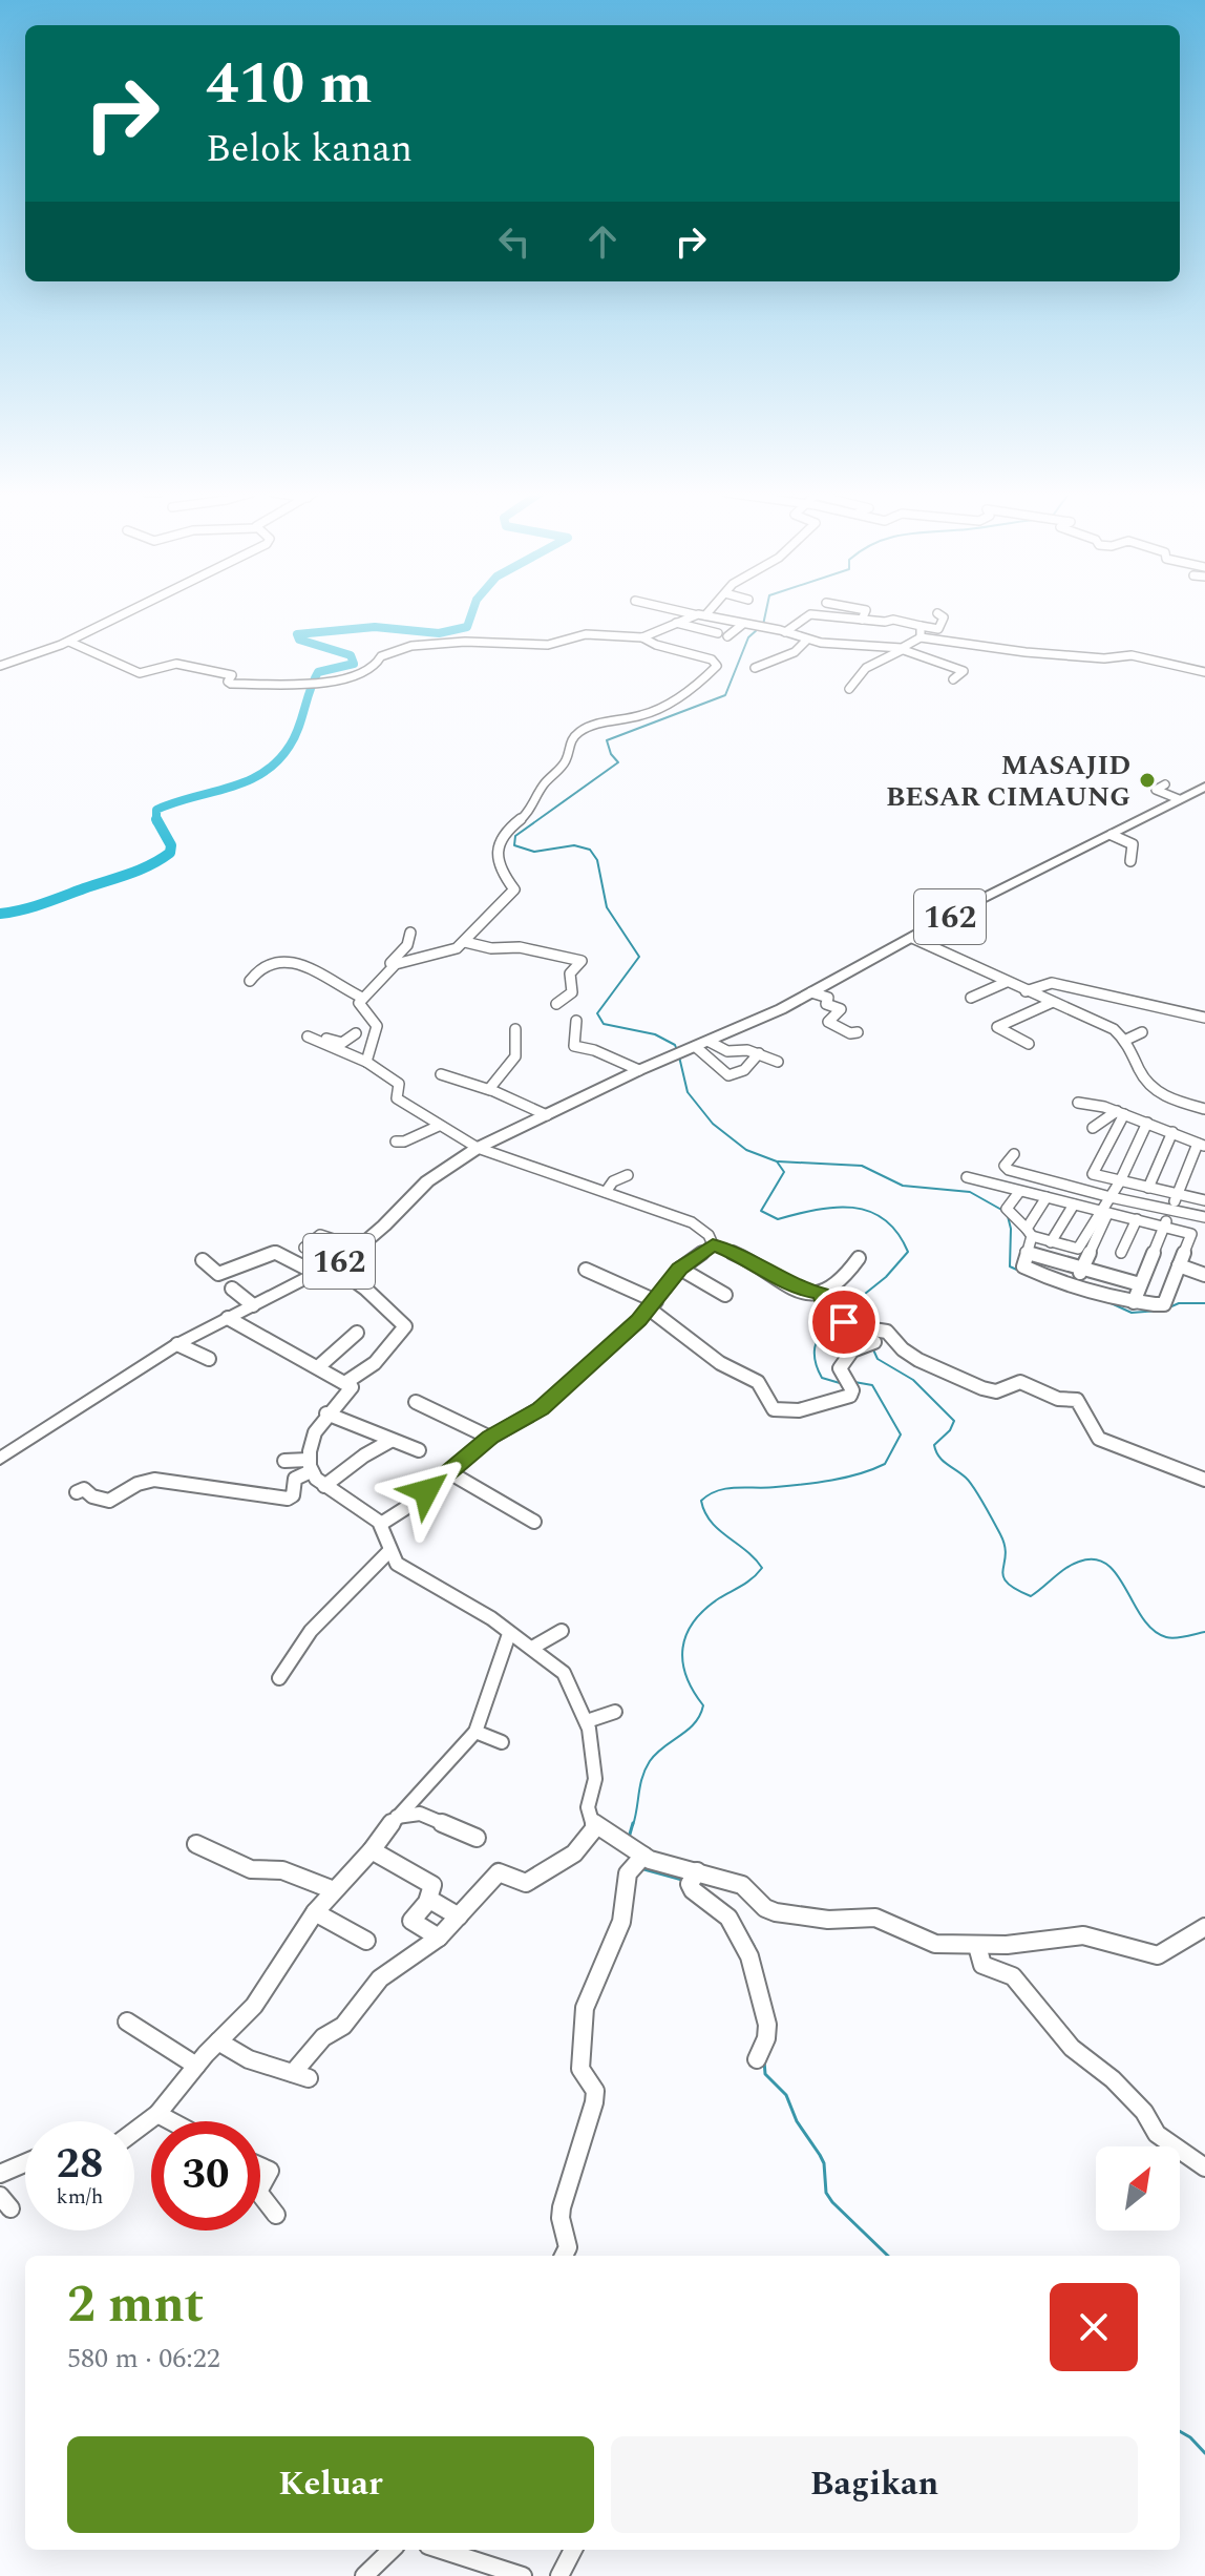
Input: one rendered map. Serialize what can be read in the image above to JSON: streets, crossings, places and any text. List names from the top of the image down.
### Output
{
  "streets": {
    "main road": ["162"]
  },
  "places": ["MASAJID BESAR CIMAUNG"],
  "north": "top right",
  "page": {
    "turn": ["410 m", "Belok kanan"],
    "speed": "28 km/h",
    "limit": "30",
    "heading": ["2 mnt", "580 m · 06:22"],
    "buttons": ["Keluar", "Bagikan"]
  }
}
